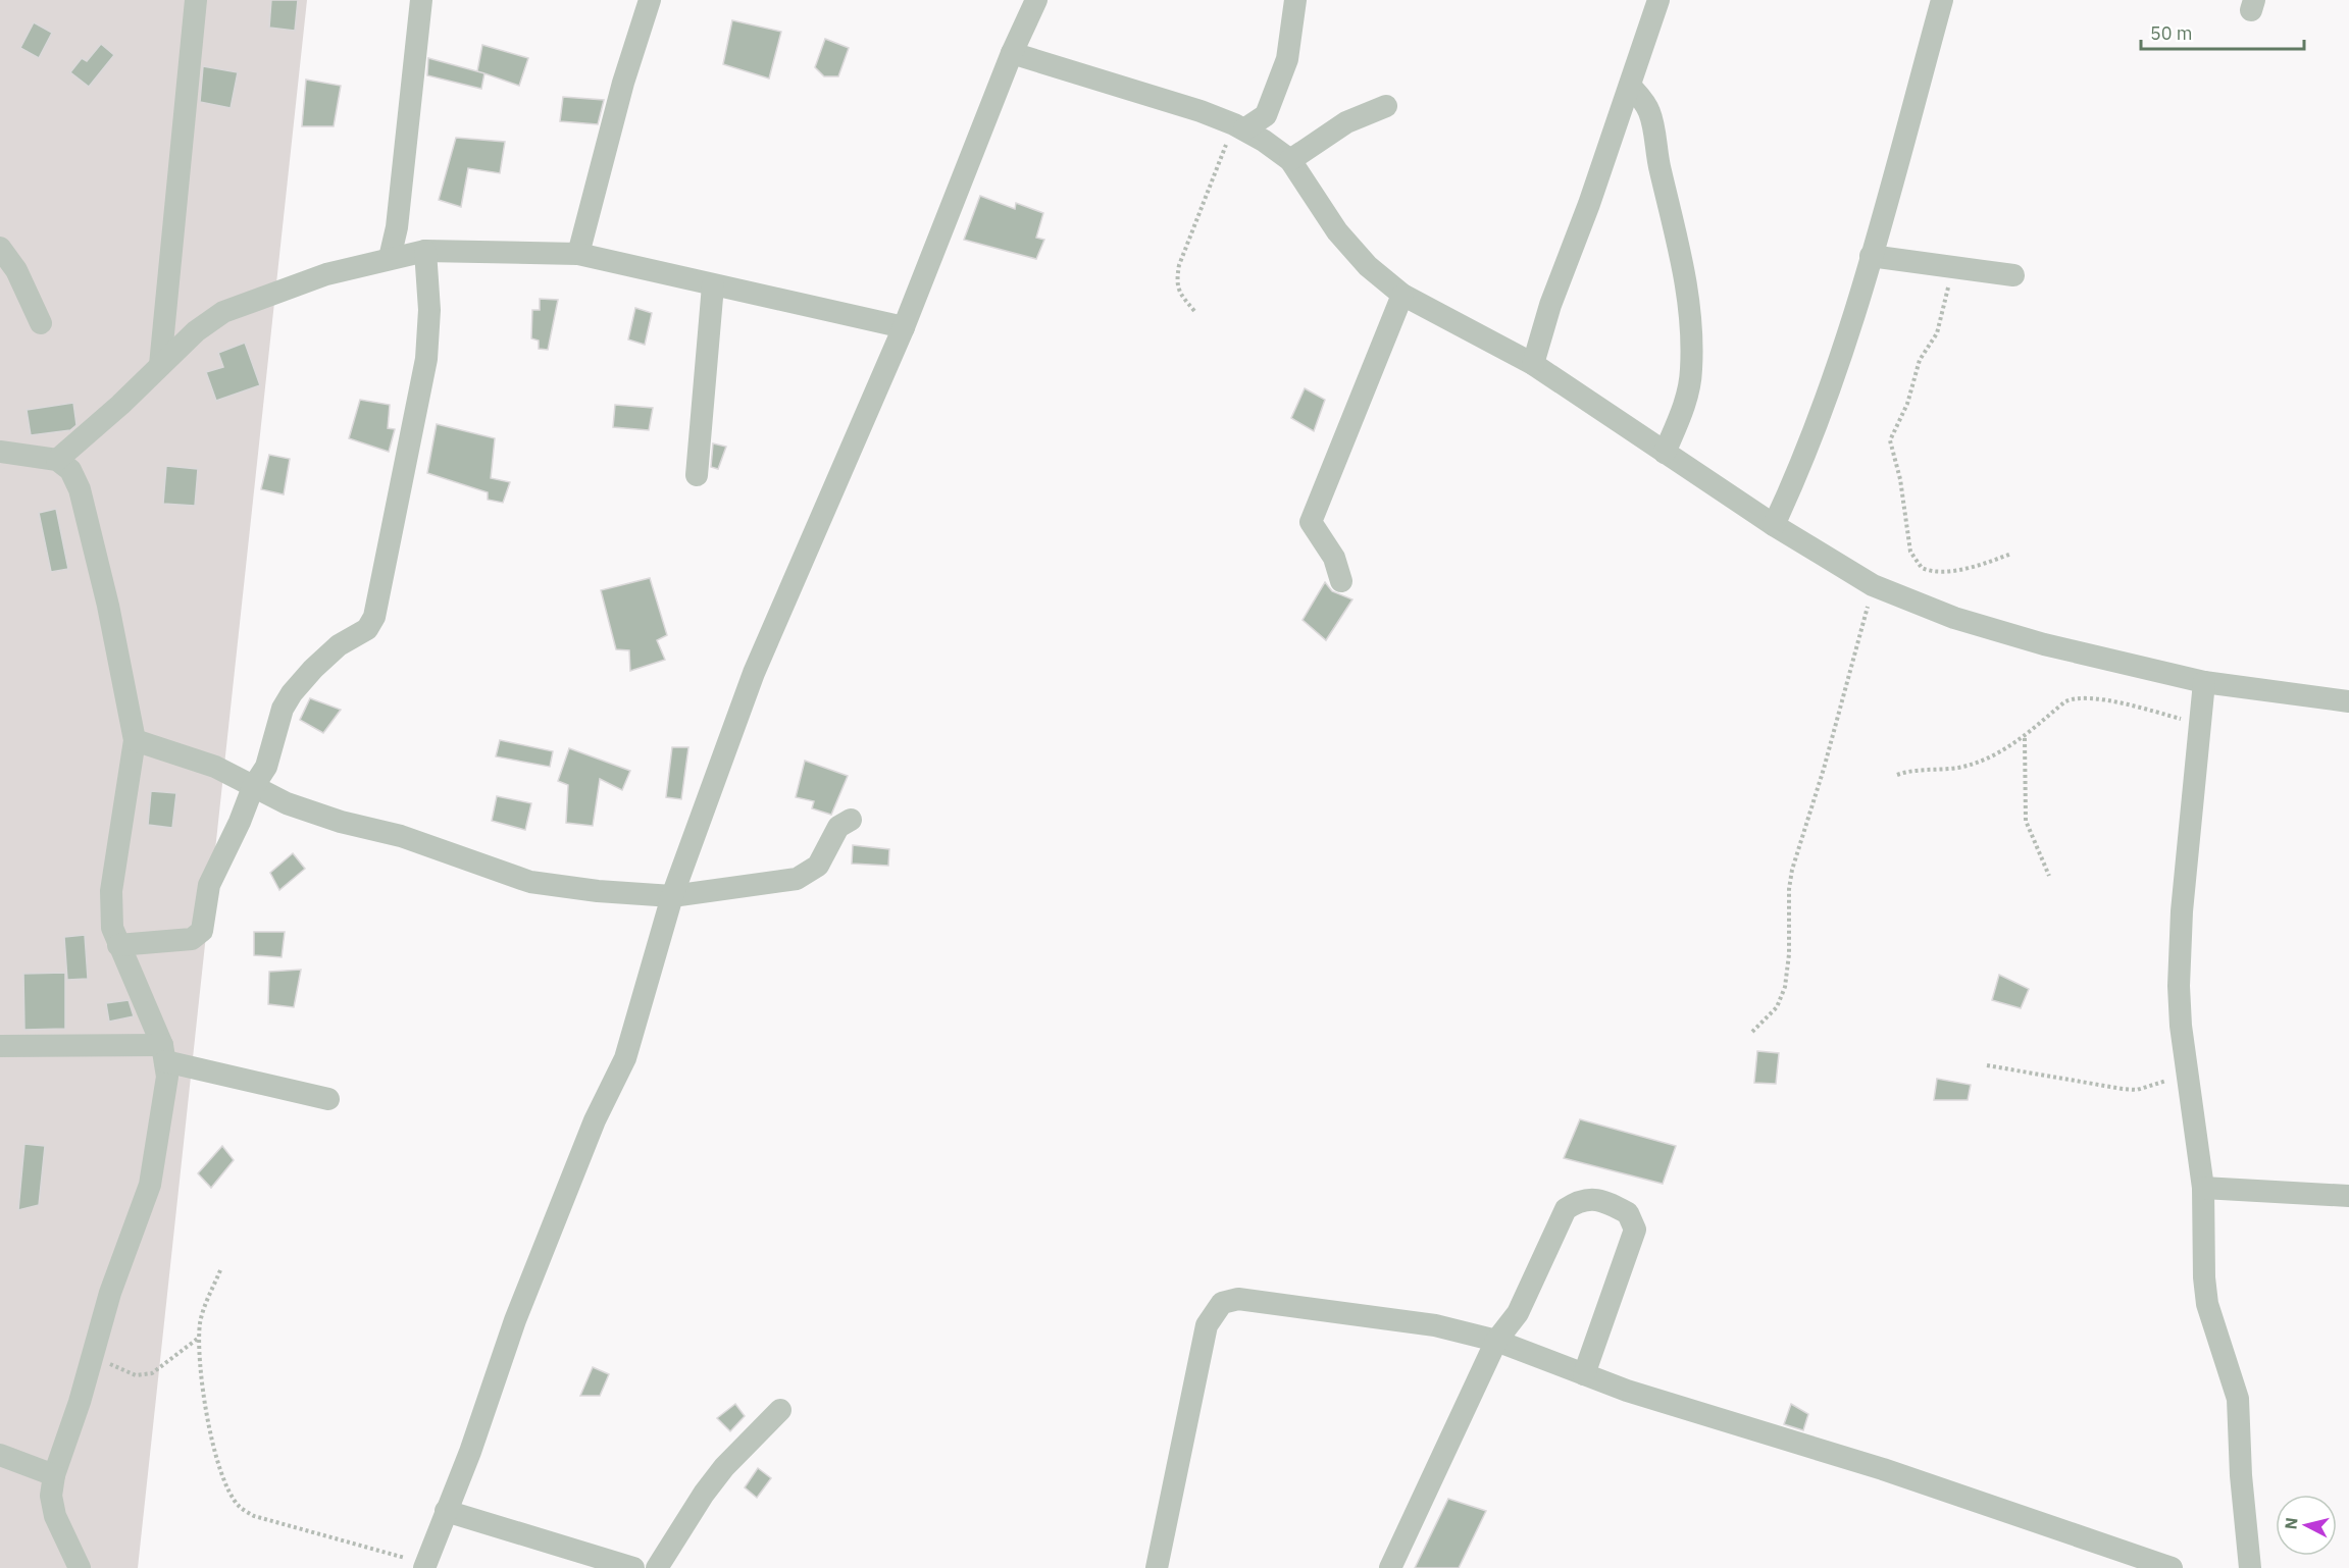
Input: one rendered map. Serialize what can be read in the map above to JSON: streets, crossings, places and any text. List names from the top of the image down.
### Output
{
  "scale_bar": "50 m",
  "north": "left"
}
